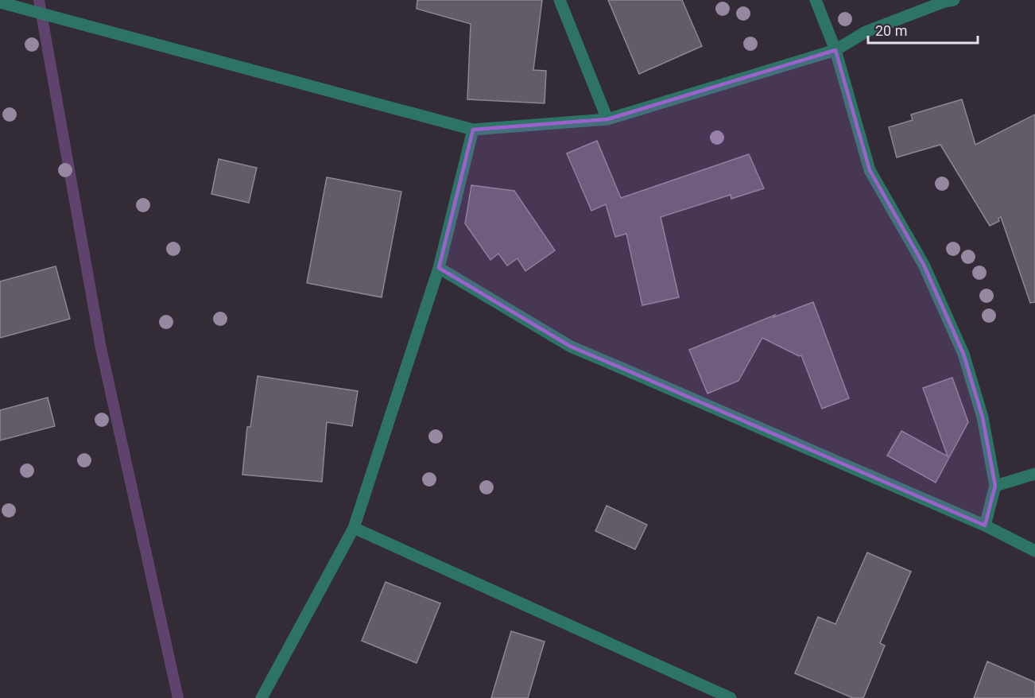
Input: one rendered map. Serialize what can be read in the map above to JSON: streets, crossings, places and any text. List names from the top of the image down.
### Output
{
  "scale_bar": "20 m"
}
